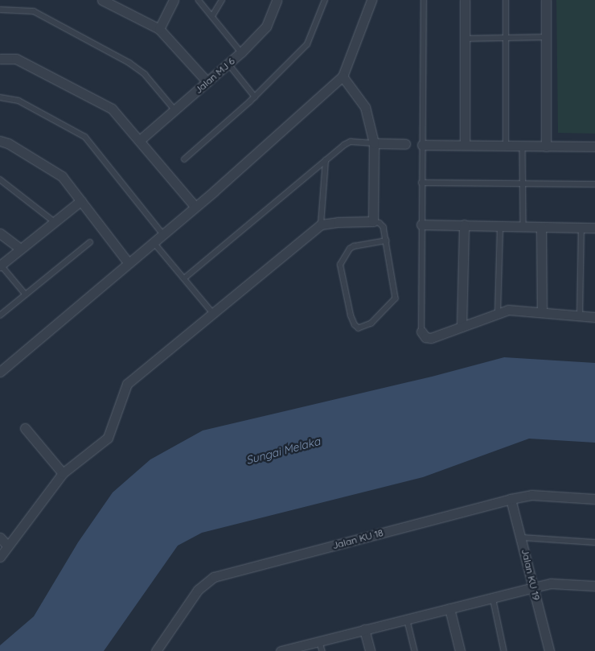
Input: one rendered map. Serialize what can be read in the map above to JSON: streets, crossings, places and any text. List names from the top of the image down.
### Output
{
  "streets": {
    "street": ["Jalan MJ 6", "Jalan KU 18", "Jalan KU 19"]
  },
  "crossings": [
    ["Jalan KU 18", "Jalan KU 19"]
  ],
  "water": ["Sungai Melaka"]
}
